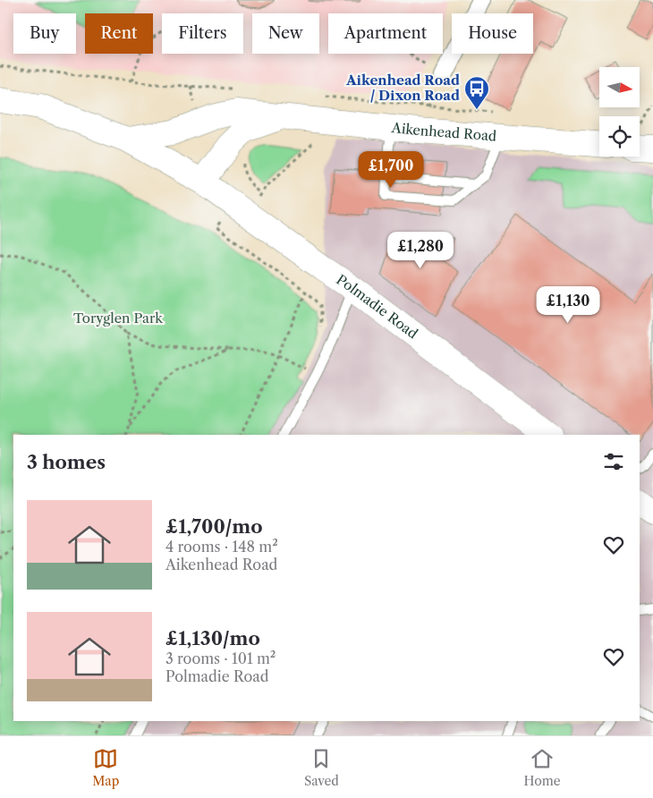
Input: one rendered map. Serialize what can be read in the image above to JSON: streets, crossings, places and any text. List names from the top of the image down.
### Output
{
  "streets": {
    "main road": ["Aikenhead Road", "Polmadie Road"]
  },
  "crossings": [
    ["Aikenhead Road", "Polmadie Road"]
  ],
  "parks": ["Toryglen Park"],
  "places": {
    "bus stop": ["Aikenhead Road / Dixon Road"]
  },
  "north": "right",
  "page": {
    "chip": [
      "Buy",
      "Rent",
      "Filters",
      "New",
      "Apartment",
      "House"
    ],
    "price": ["£1,700", "£1,280", "£1,130"],
    "heading": "3 homes",
    "list": [
      {
        "name": "£1,700/mo",
        "note": "4 rooms · 148 m² · Aikenhead Road"
      },
      {
        "name": "£1,130/mo",
        "note": "3 rooms · 101 m² · Polmadie Road"
      }
    ],
    "tabs": ["Map", "Saved", "Home"]
  }
}
